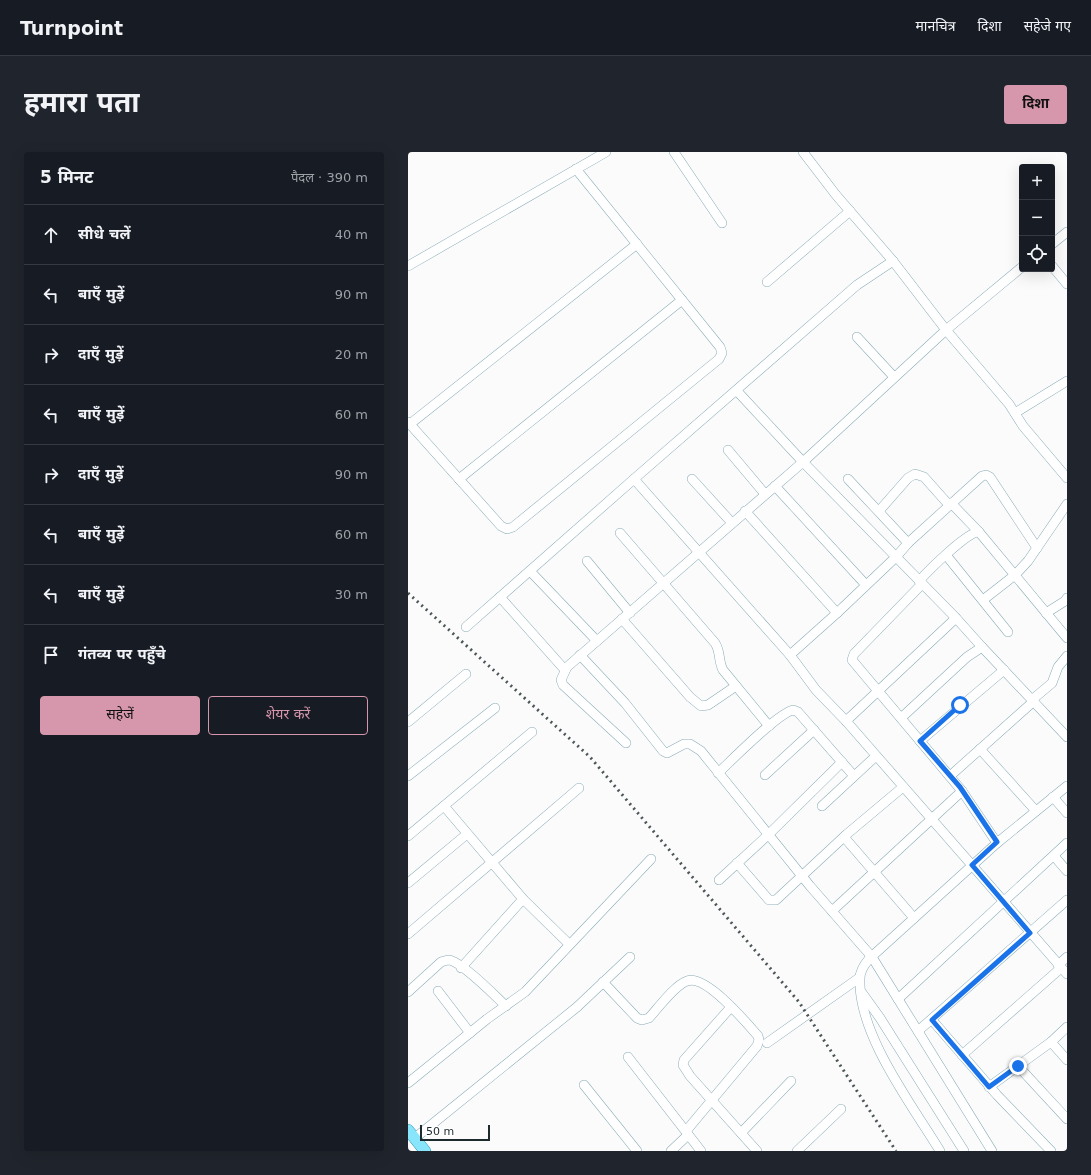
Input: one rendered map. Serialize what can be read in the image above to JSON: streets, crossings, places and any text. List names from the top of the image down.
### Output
{
  "scale_bar": "50 m",
  "page": {
    "header": "Turnpoint",
    "nav": ["मानचित्र", "दिशा", "सहेजे गए"],
    "buttons": [
      "दिशा",
      ["सहेजें", "शेयर करें"]
    ],
    "title": "हमारा पता",
    "heading": ["5 मिनट", "पैदल · 390 m"],
    "map_buttons": ["+", "−"],
    "list": [
      ["सीधे चलें", "40 m"],
      ["बाएँ मुड़ें", "90 m"],
      ["दाएँ मुड़ें", "20 m"],
      ["बाएँ मुड़ें", "60 m"],
      ["दाएँ मुड़ें", "90 m"],
      ["बाएँ मुड़ें", "60 m"],
      ["बाएँ मुड़ें", "30 m"],
      "गंतव्य पर पहुँचे"
    ],
    "scale": "50 m"
  }
}
